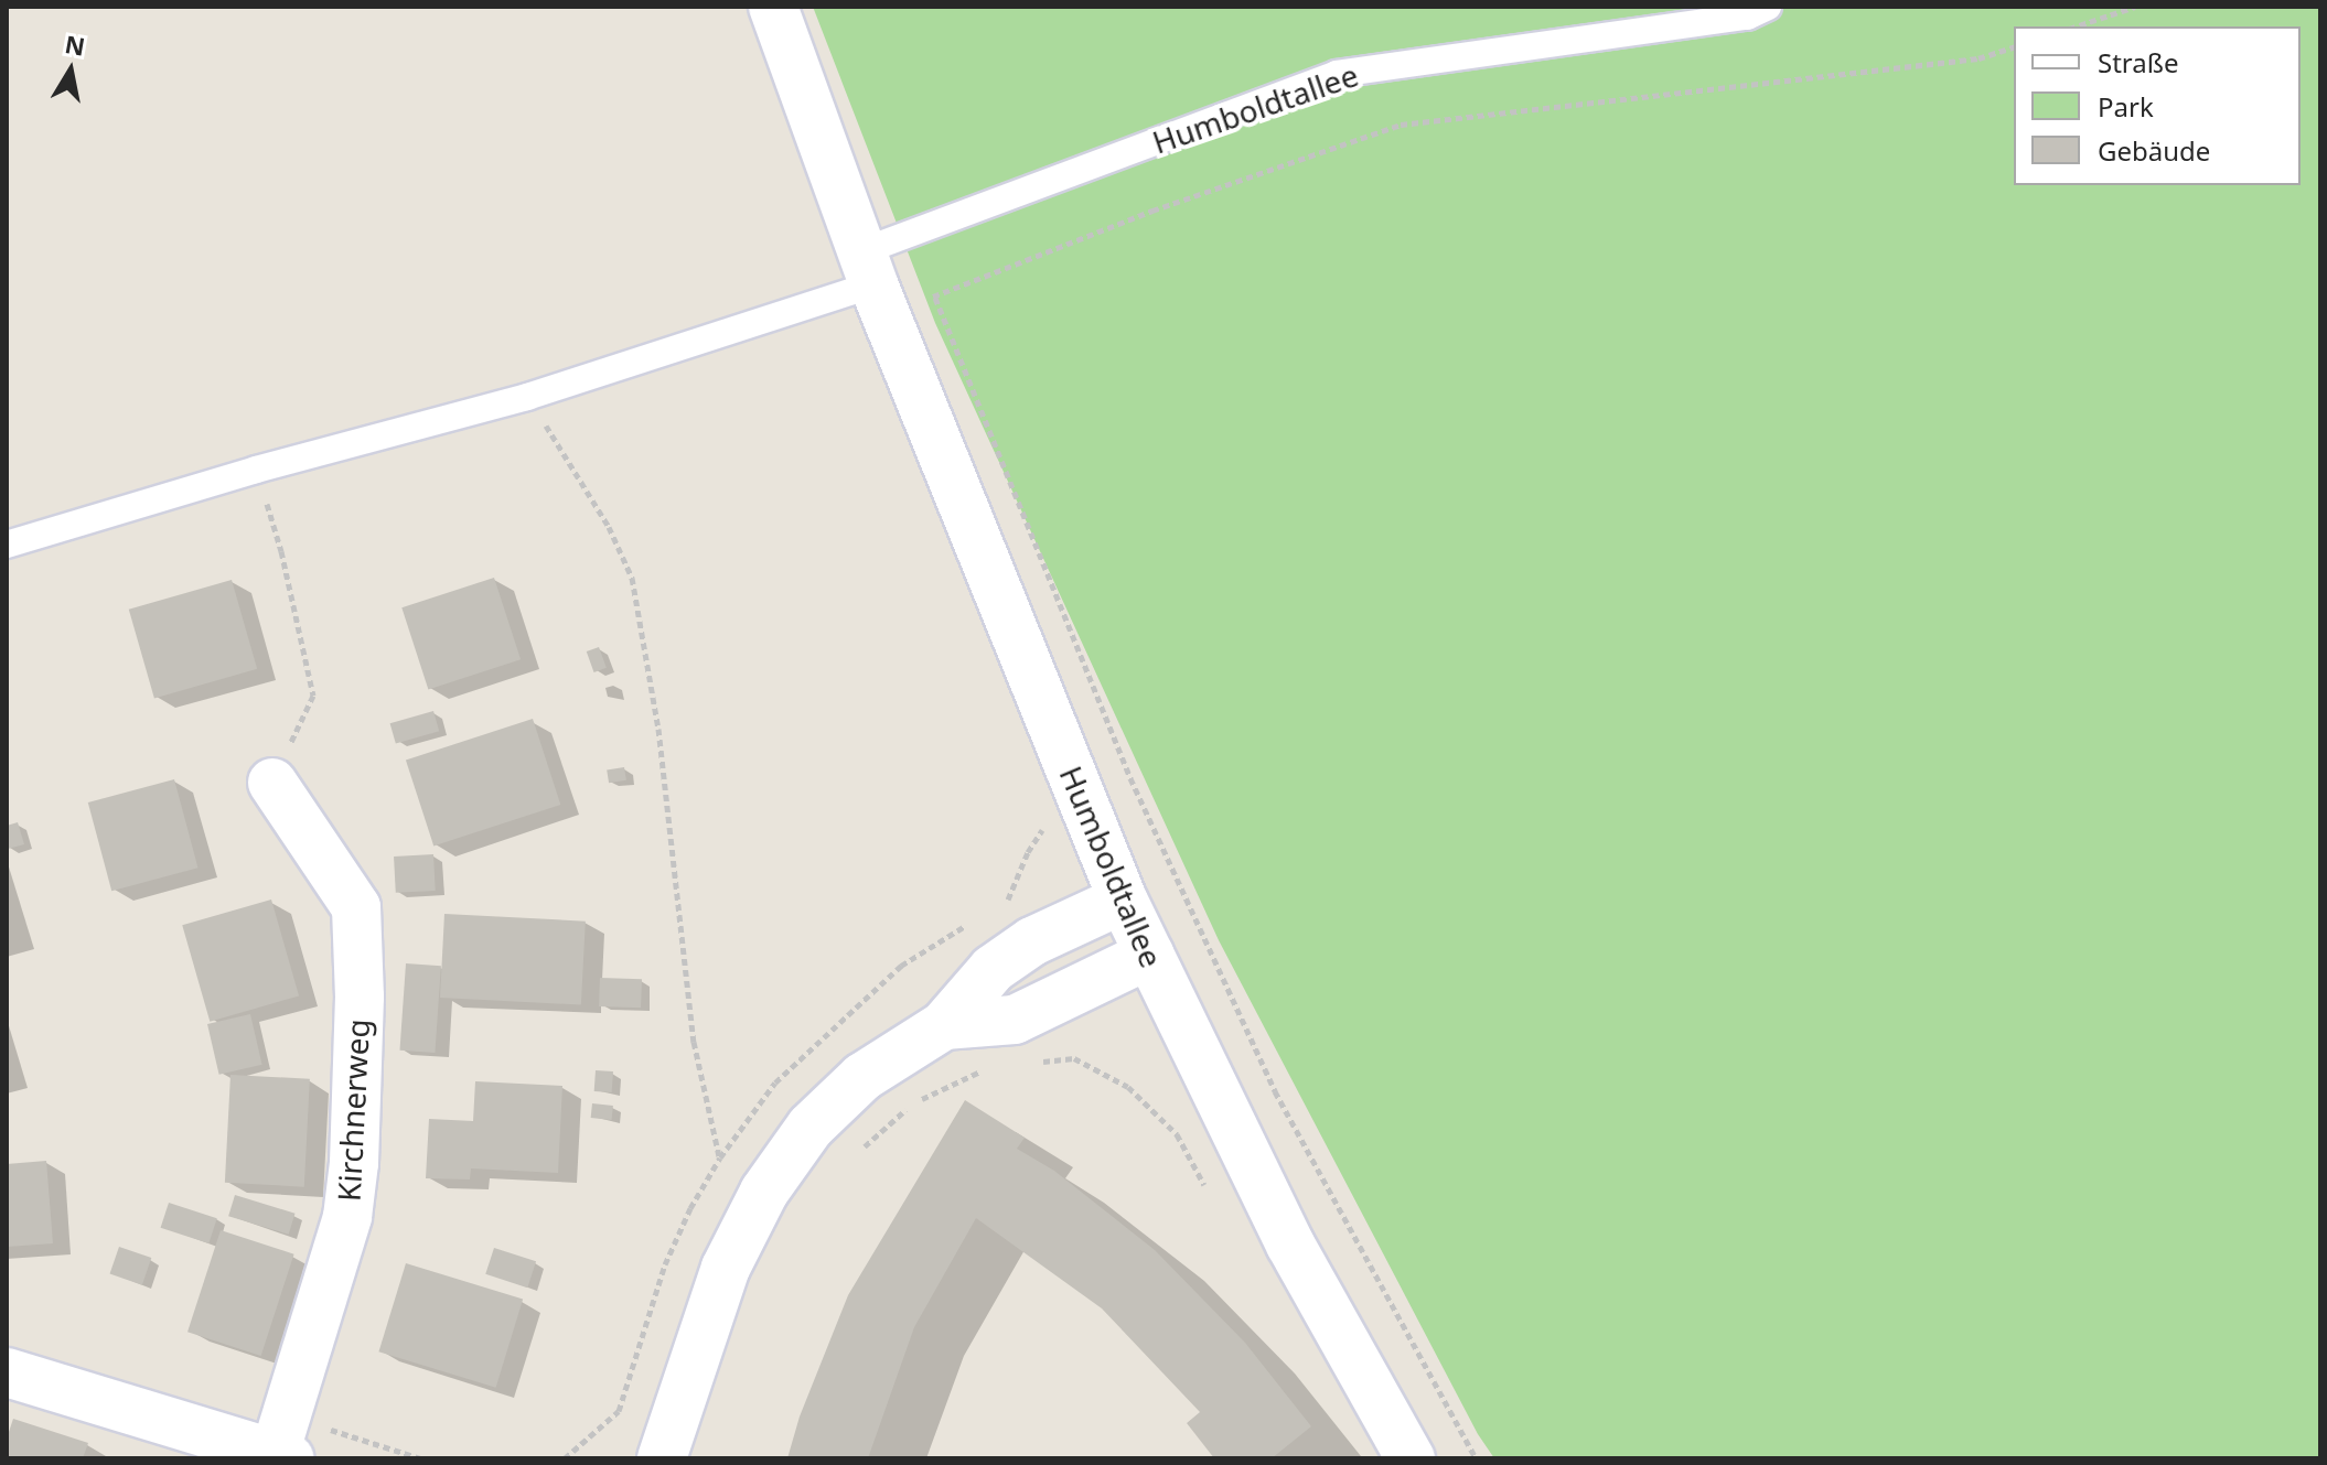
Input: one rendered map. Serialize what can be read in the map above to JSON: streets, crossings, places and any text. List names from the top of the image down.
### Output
{
  "streets": {
    "street": ["Humboldtallee", "Kirchnerweg"]
  },
  "legend": ["Straße", "Park", "Gebäude"],
  "north": "top"
}
